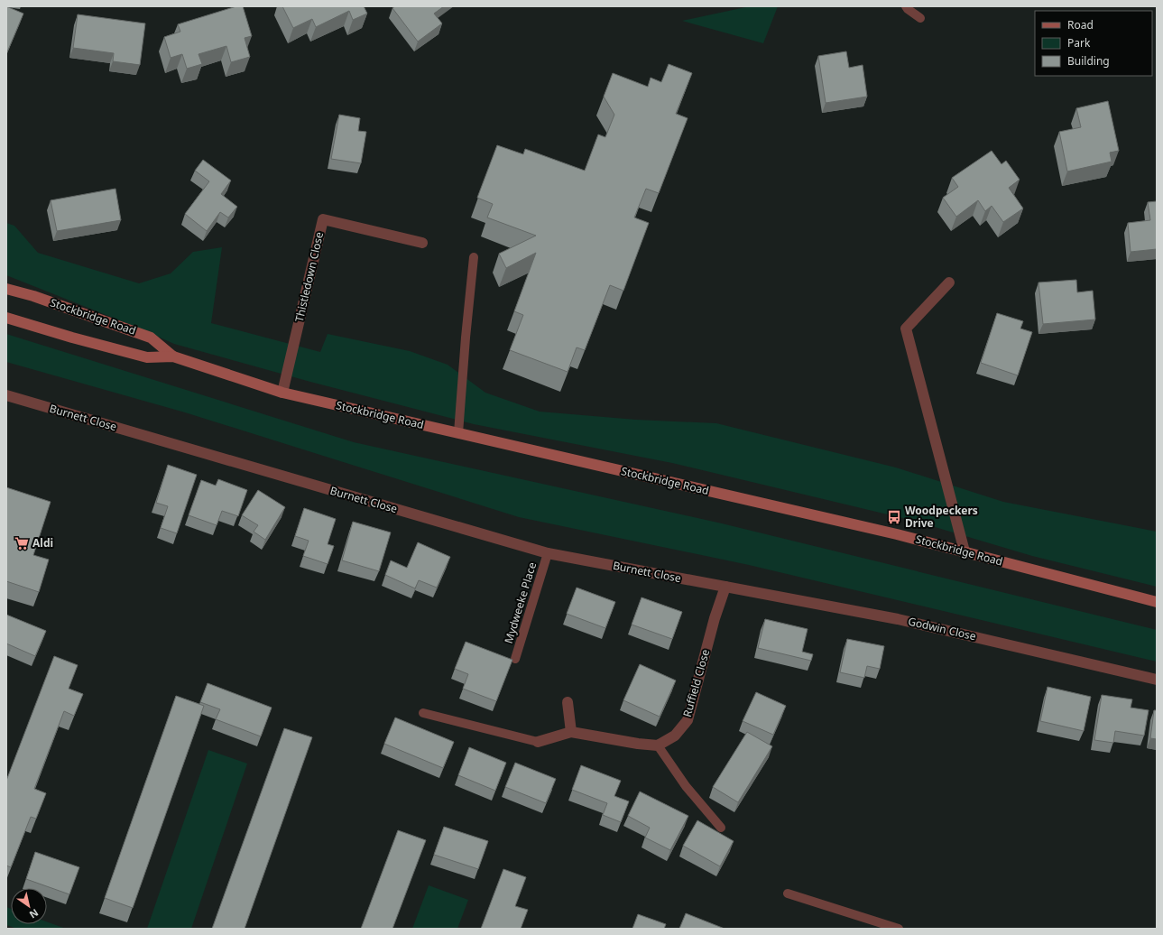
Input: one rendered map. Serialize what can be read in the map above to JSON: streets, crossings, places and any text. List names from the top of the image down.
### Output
{
  "streets": {
    "main road": ["Stockbridge Road"],
    "street": [
      "Thistledown Close",
      "Burnett Close",
      "Godwin Close",
      "Ruffield Close"
    ],
    "lane": ["Mydweeke Place"]
  },
  "crossings": [
    ["Thistledown Close", "Stockbridge Road"],
    ["Burnett Close", "Mydweeke Place"],
    ["Burnett Close", "Godwin Close"],
    ["Burnett Close", "Ruffield Close"],
    ["Godwin Close", "Ruffield Close"]
  ],
  "places": {
    "bus stop": ["Woodpeckers Drive"],
    "supermarket": ["Aldi"]
  },
  "legend": ["Road", "Park", "Building"],
  "north": "bottom right"
}
